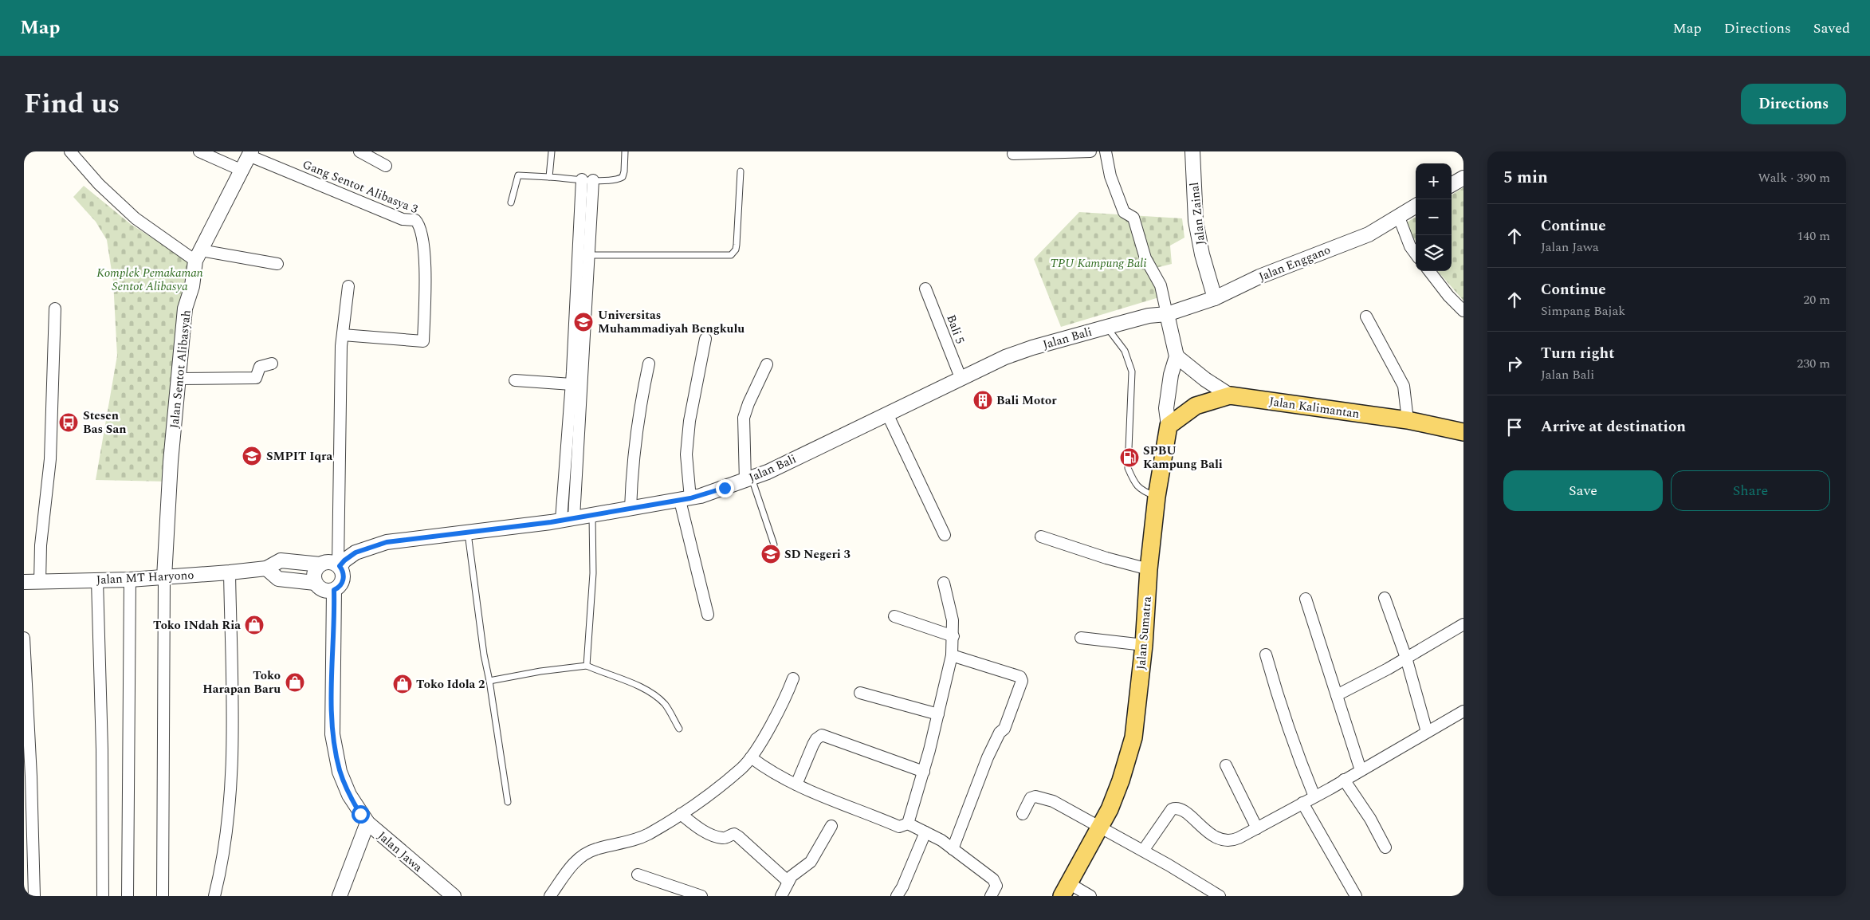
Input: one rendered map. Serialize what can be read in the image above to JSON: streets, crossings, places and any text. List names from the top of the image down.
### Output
{
  "streets": {
    "main road": ["Jalan Kalimantan", "Jalan Sumatra"],
    "street": [
      "Gang Sentot Alibasya 3",
      "Jalan Zainal",
      "Jalan Enggano",
      "Bali 5",
      "Jalan Bali",
      "Jalan Sentot Alibasyah",
      "Jalan MT Haryono",
      "Jalan Jawa"
    ]
  },
  "crossings": [
    ["Gang Sentot Alibasya 3", "Jalan Sentot Alibasyah"],
    ["Jalan Zainal", "Jalan Enggano"],
    ["Jalan Enggano", "Jalan Bali"],
    ["Bali 5", "Jalan Bali"],
    ["Jalan Bali", "Jalan MT Haryono"],
    ["Jalan Bali", "Jalan Jawa"],
    ["Jalan Sentot Alibasyah", "Jalan MT Haryono"],
    ["Jalan Kalimantan", "Jalan Sumatra"],
    ["Jalan MT Haryono", "Jalan Jawa"]
  ],
  "parks": ["TPU Kampung Bali", "Komplek Pemakaman Sentot Alibasya"],
  "places": {
    "school or university": ["Universitas Muhammadiyah Bengkulu", "SMPIT Iqra", "SD Negeri 3"],
    "building": ["Bali Motor"],
    "bus stop": ["Stesen Bas San"],
    "fuel station": ["SPBU Kampung Bali"],
    "shop": ["Toko INdah Ria", "Toko Harapan Baru", "Toko Idola 2"]
  },
  "page": {
    "header": "Map",
    "nav": ["Map", "Directions", "Saved"],
    "title": "Find us",
    "buttons": [
      "Directions",
      ["Save", "Share"]
    ],
    "heading": ["5 min", "Walk · 390 m"],
    "map_buttons": ["+", "−"],
    "list": [
      ["Continue", "Jalan Jawa", "140 m"],
      ["Continue", "Simpang Bajak", "20 m"],
      ["Turn right", "Jalan Bali", "230 m"],
      "Arrive at destination"
    ]
  }
}
